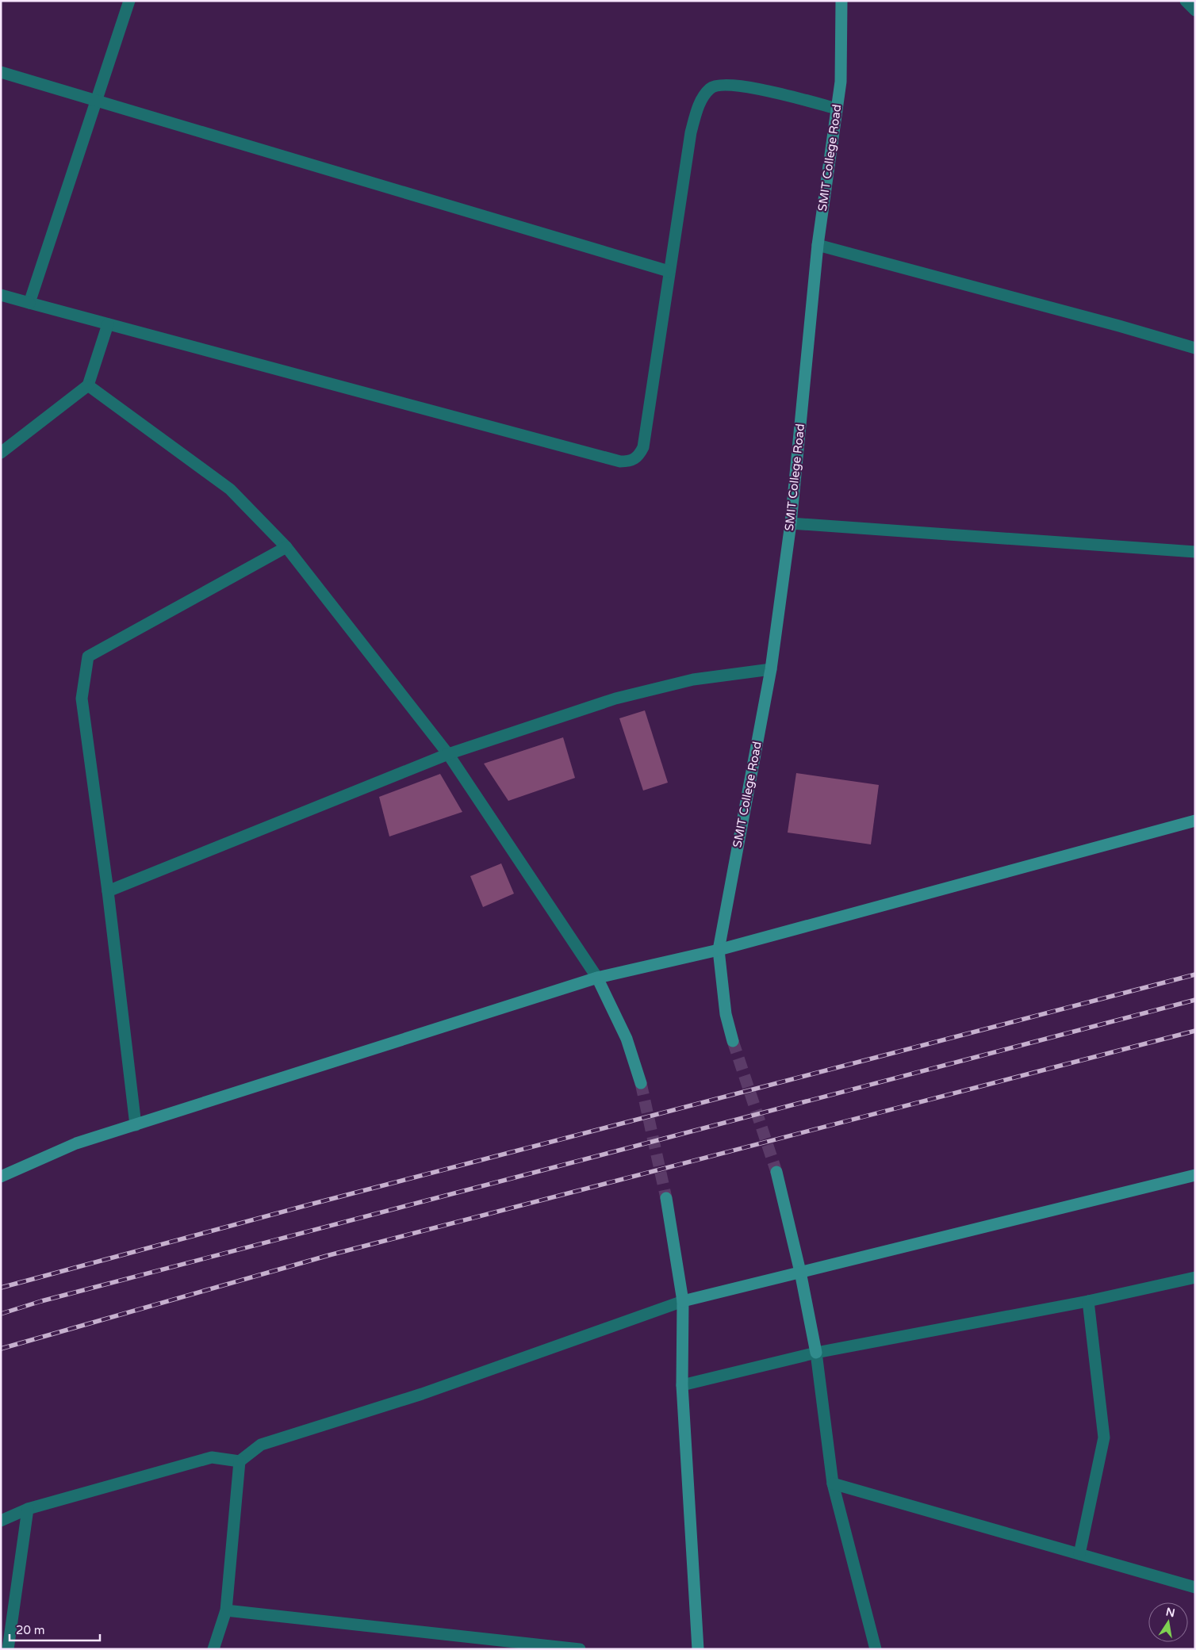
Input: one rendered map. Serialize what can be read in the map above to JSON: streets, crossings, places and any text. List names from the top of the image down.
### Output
{
  "streets": {
    "main road": ["SMIT College Road"]
  },
  "scale_bar": "20 m",
  "north": "top"
}
